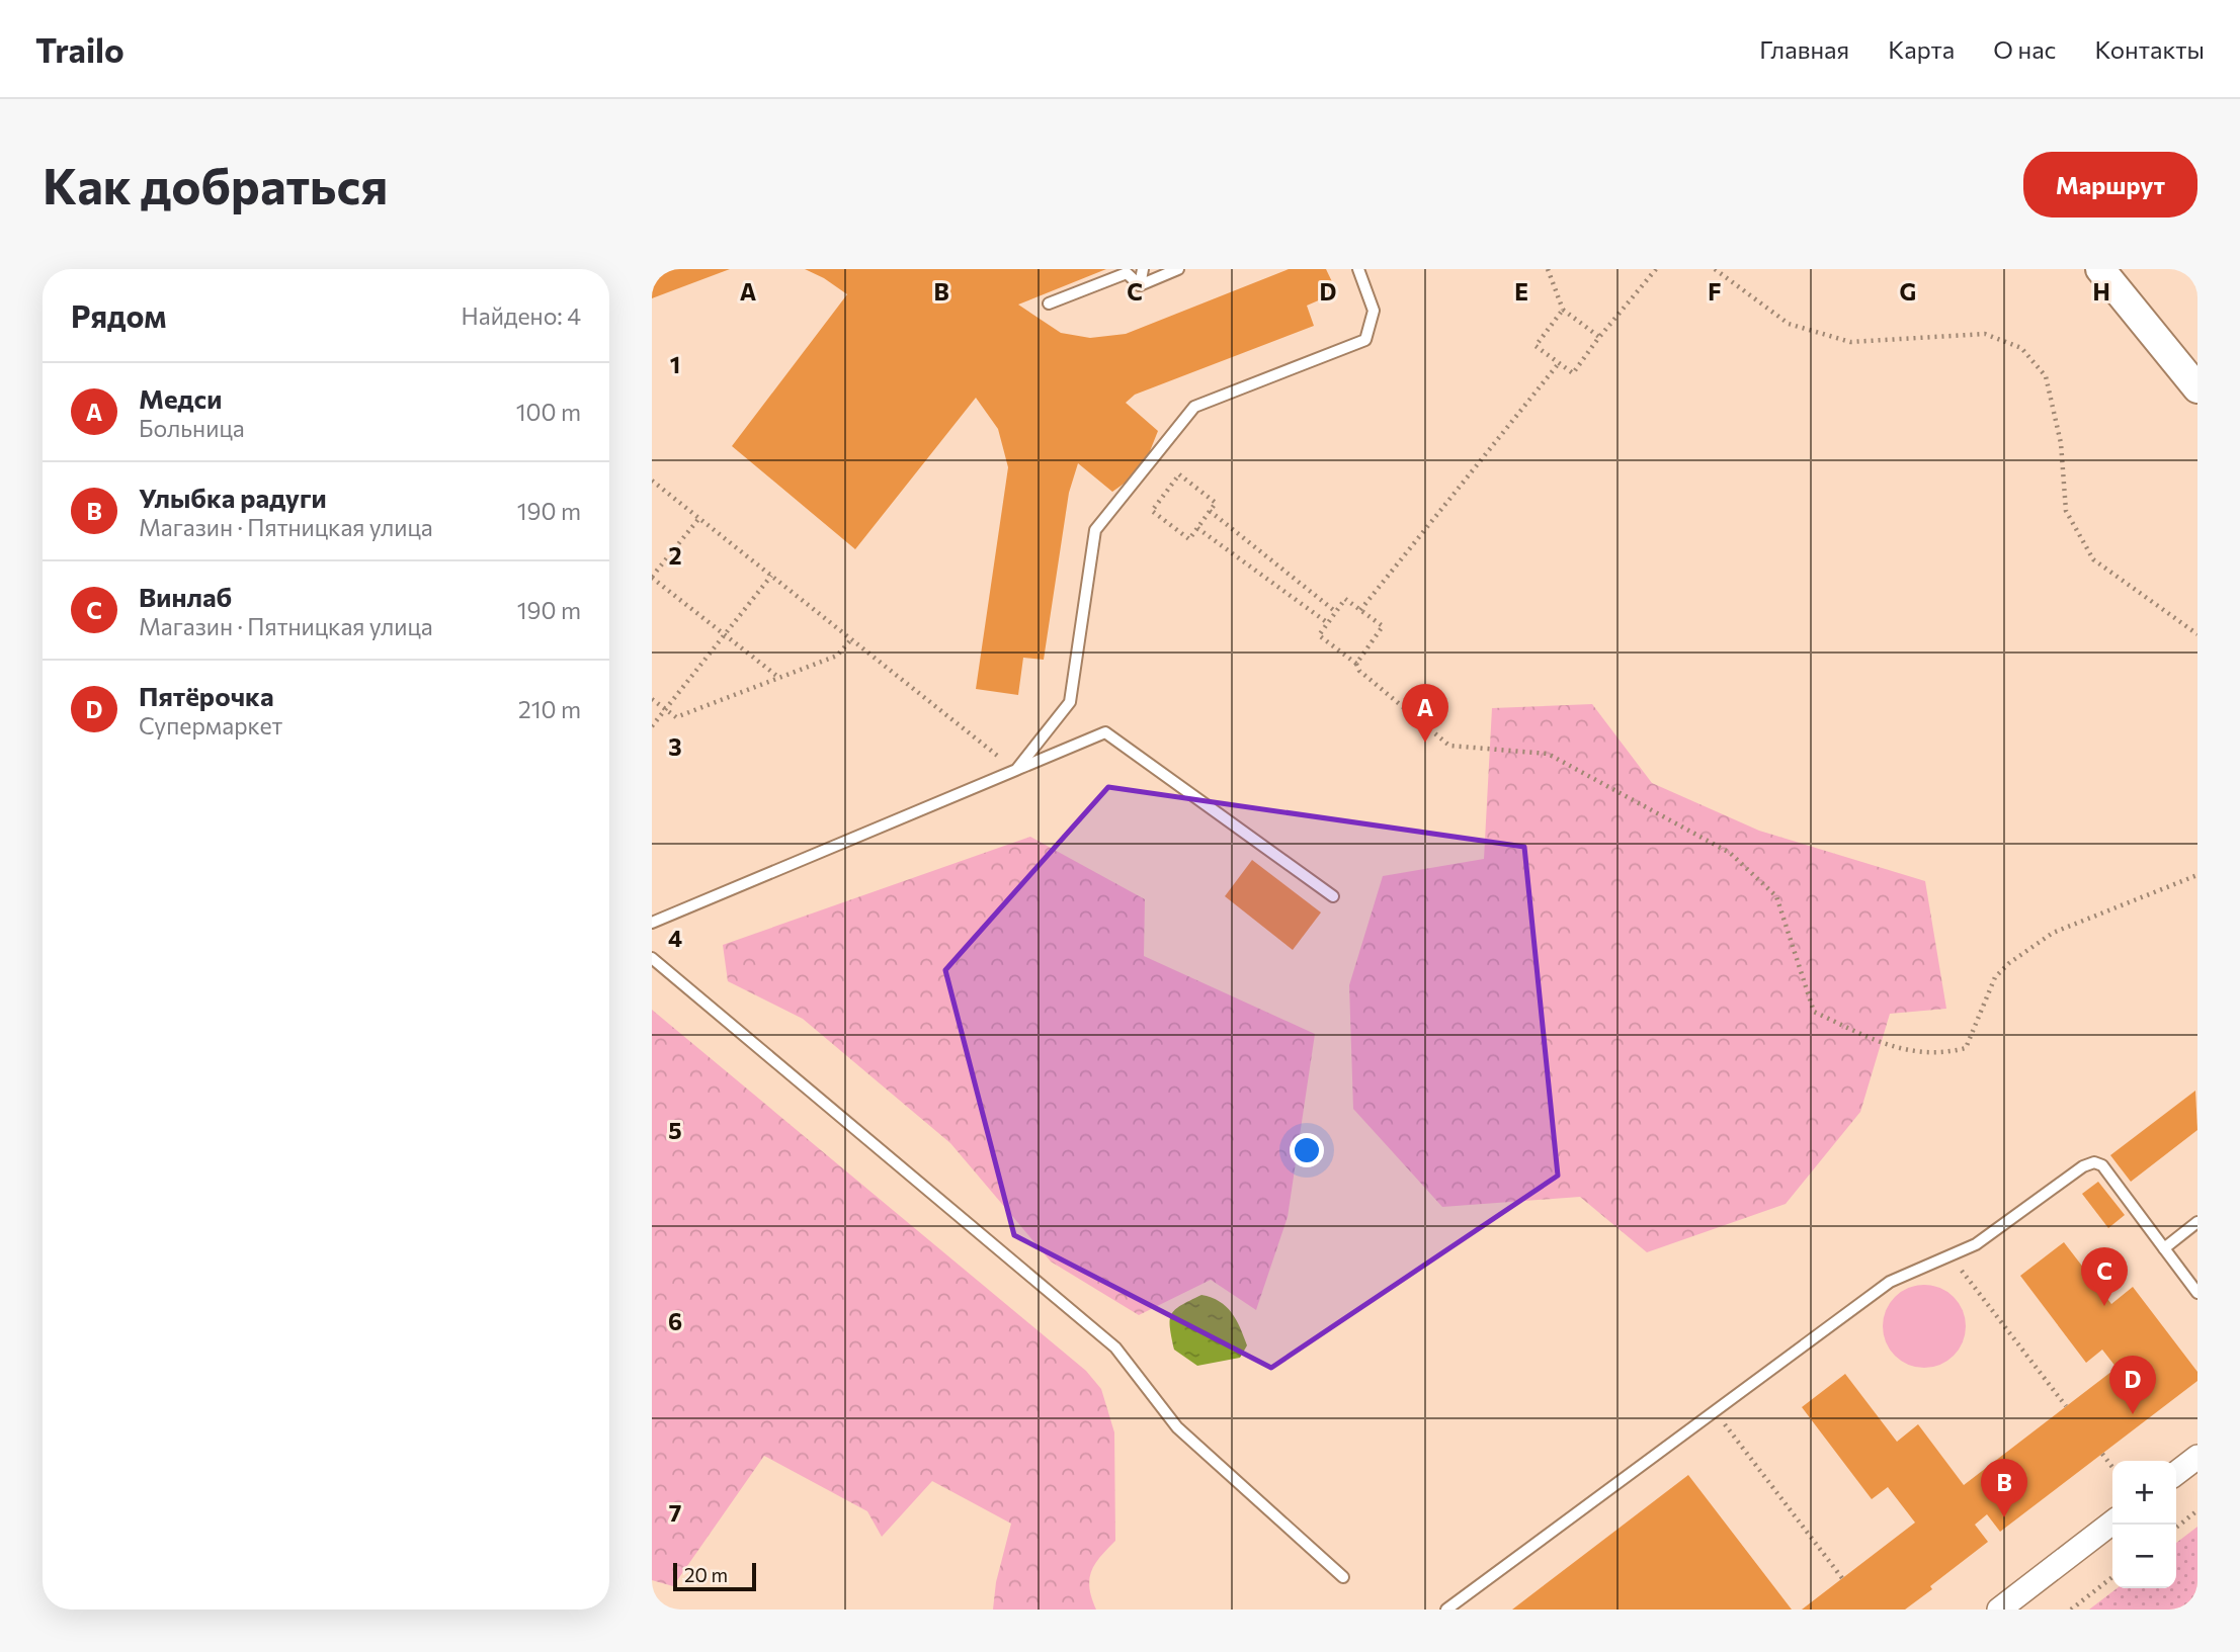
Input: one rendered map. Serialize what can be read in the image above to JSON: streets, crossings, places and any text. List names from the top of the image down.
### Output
{
  "scale_bar": "20 m",
  "page": {
    "header": "Trailo",
    "nav": [
      "Главная",
      "Карта",
      "О нас",
      "Контакты"
    ],
    "buttons": "Маршрут",
    "title": "Как добраться",
    "heading": ["Рядом", "Найдено: 4"],
    "list": [
      {
        "mark": "A",
        "name": "Медси",
        "note": "Больница",
        "value": "100 m"
      },
      {
        "mark": "B",
        "name": "Улыбка радуги",
        "note": "Магазин · Пятницкая улица",
        "value": "190 m"
      },
      {
        "mark": "C",
        "name": "Винлаб",
        "note": "Магазин · Пятницкая улица",
        "value": "190 m"
      },
      {
        "mark": "D",
        "name": "Пятёрочка",
        "note": "Супермаркет",
        "value": "210 m"
      }
    ],
    "pins": [
      "A",
      "C",
      "D",
      "B"
    ],
    "map_buttons": ["+", "−"],
    "scale": "20 m"
  },
  "grid": {
    "columns": [
      "A",
      "B",
      "C",
      "D",
      "E",
      "F",
      "G",
      "H"
    ],
    "rows": [
      "1",
      "2",
      "3",
      "4",
      "5",
      "6",
      "7"
    ]
  }
}
